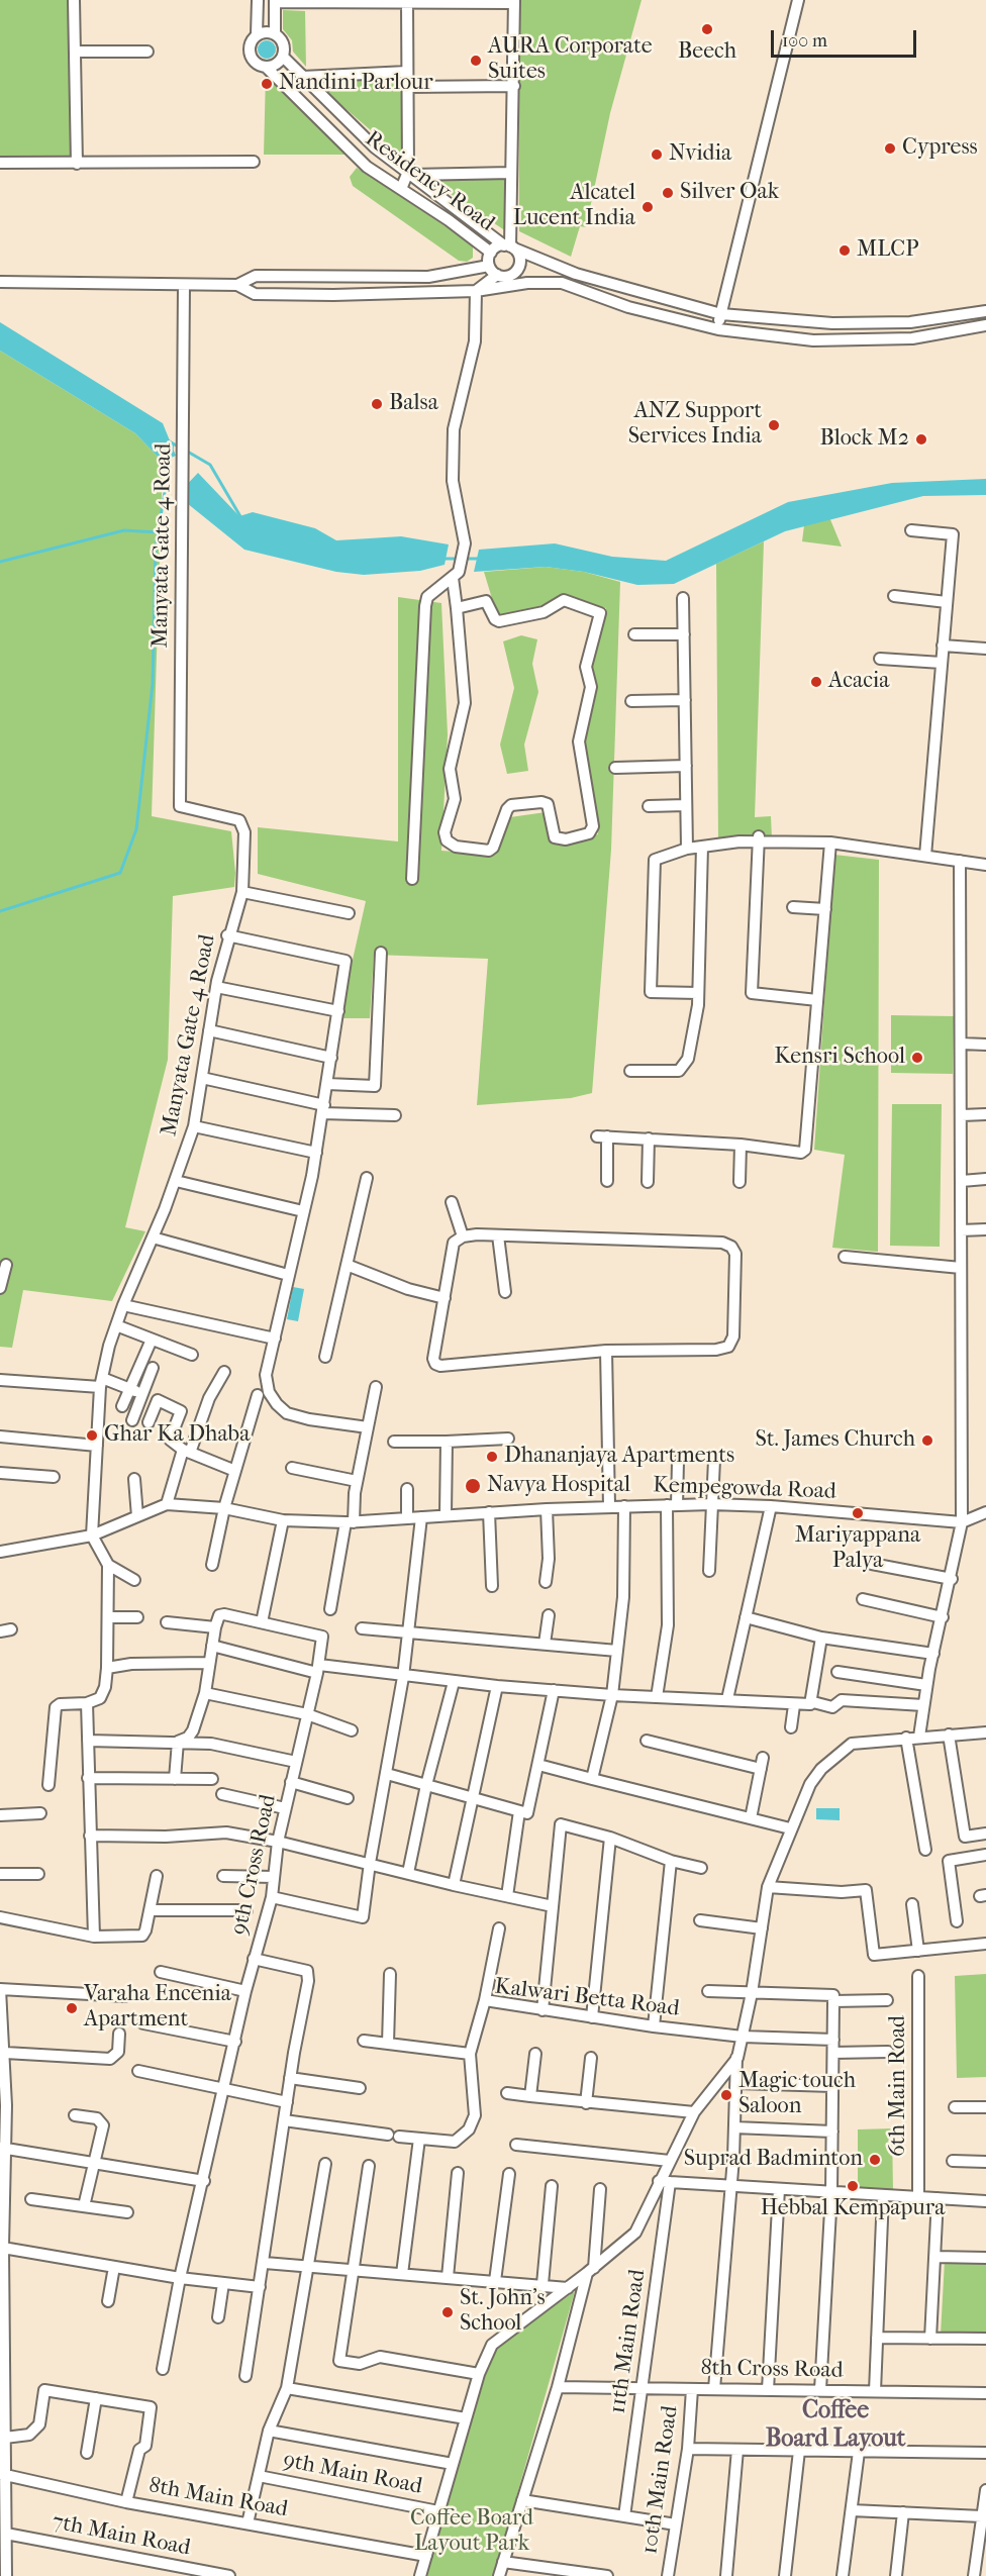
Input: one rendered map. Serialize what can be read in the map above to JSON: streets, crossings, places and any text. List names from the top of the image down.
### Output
{
  "streets": {
    "street": [
      "Residency Road",
      "Manyata Gate 4 Road",
      "Kempegowda Road",
      "9th Cross Road",
      "Kalwari Betta Road",
      "6th Main Road",
      "11th Main Road",
      "8th Cross Road",
      "9th Main Road",
      "10th Main Road",
      "8th Main Road",
      "7th Main Road"
    ]
  },
  "crossings": [
    ["Manyata Gate 4 Road", "Kempegowda Road"],
    ["11th Main Road", "8th Cross Road"],
    ["8th Cross Road", "10th Main Road"]
  ],
  "districts": ["Coffee Board Layout"],
  "parks": ["Coffee Board Layout Park"],
  "places": [
    "Beech",
    "AURA Corporate Suites",
    "Nandini Parlour",
    "Cypress",
    "Nvidia",
    "Silver Oak",
    "Alcatel Lucent India",
    "MLCP",
    "Balsa",
    "ANZ Support Services India",
    "Block M2",
    "Acacia",
    "Kensri School",
    "Ghar Ka Dhaba",
    "St. James Church",
    "Dhananjaya Apartments",
    "Navya Hospital",
    "Mariyappana Palya",
    "Varaha Encenia Apartment",
    "Magic touch Saloon",
    "Suprad Badminton",
    "Hebbal Kempapura",
    "St. John's School"
  ],
  "scale_bar": "100 m"
}
